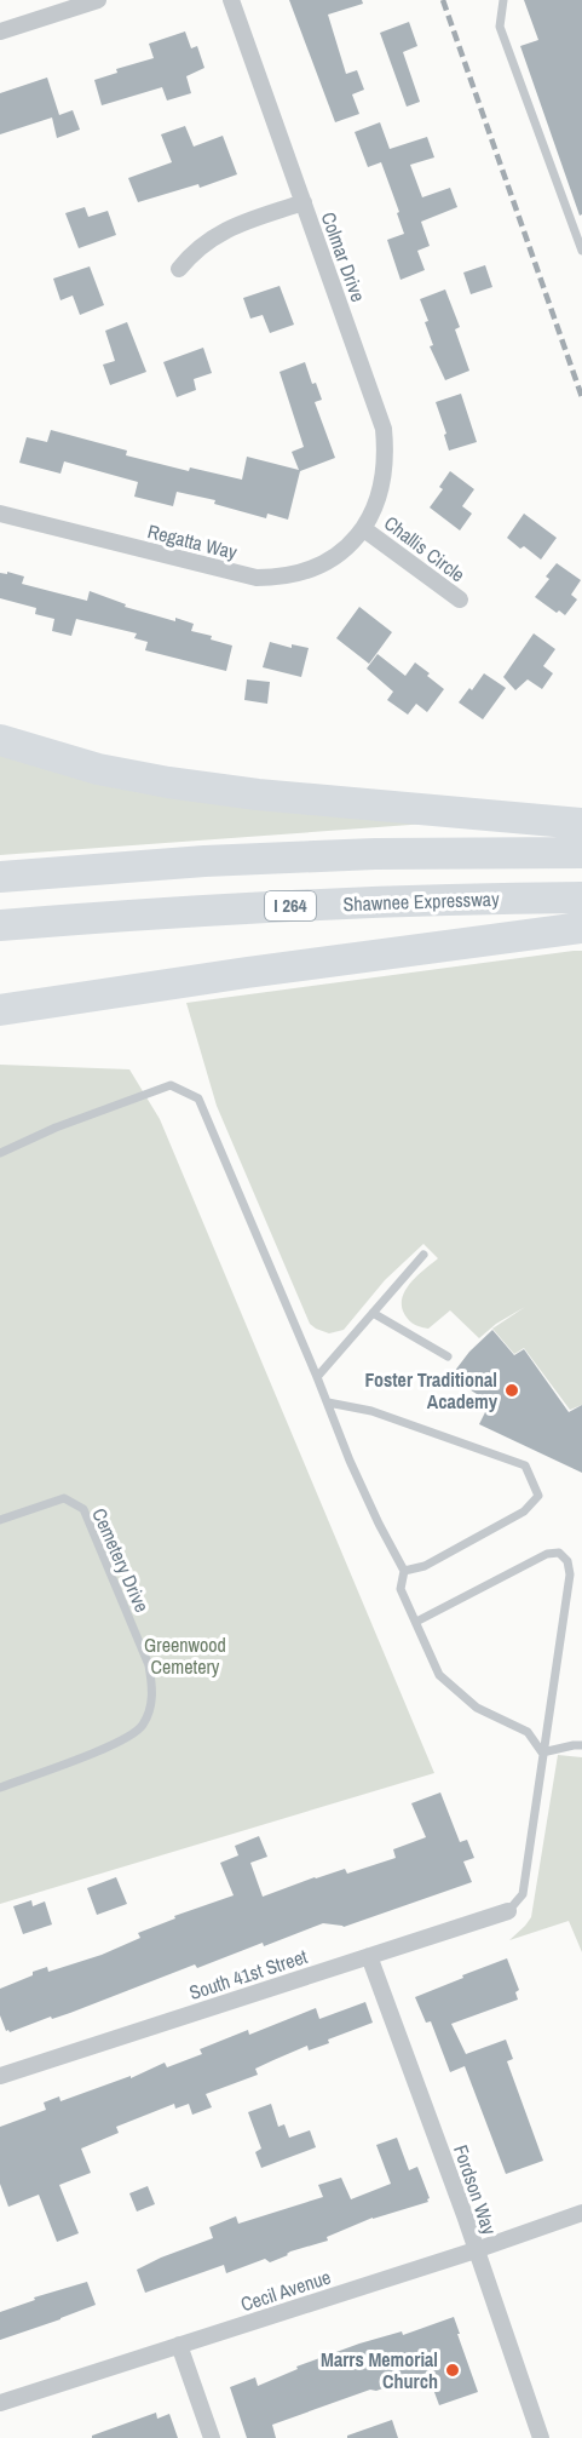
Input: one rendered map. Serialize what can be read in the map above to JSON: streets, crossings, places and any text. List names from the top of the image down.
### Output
{
  "streets": {
    "highway": ["Shawnee Expressway", "I 264"],
    "street": [
      "Colmar Drive",
      "Regatta Way",
      "Challis Circle",
      "South 41st Street",
      "Fordson Way",
      "Cecil Avenue"
    ],
    "lane": ["Cemetery Drive"]
  },
  "crossings": [
    ["Colmar Drive", "Regatta Way"],
    ["Colmar Drive", "Challis Circle"],
    ["Regatta Way", "Challis Circle"],
    ["South 41st Street", "Fordson Way"],
    ["Fordson Way", "Cecil Avenue"]
  ],
  "parks": ["Greenwood Cemetery"],
  "places": ["Foster Traditional Academy", "Marrs Memorial Church"]
}
